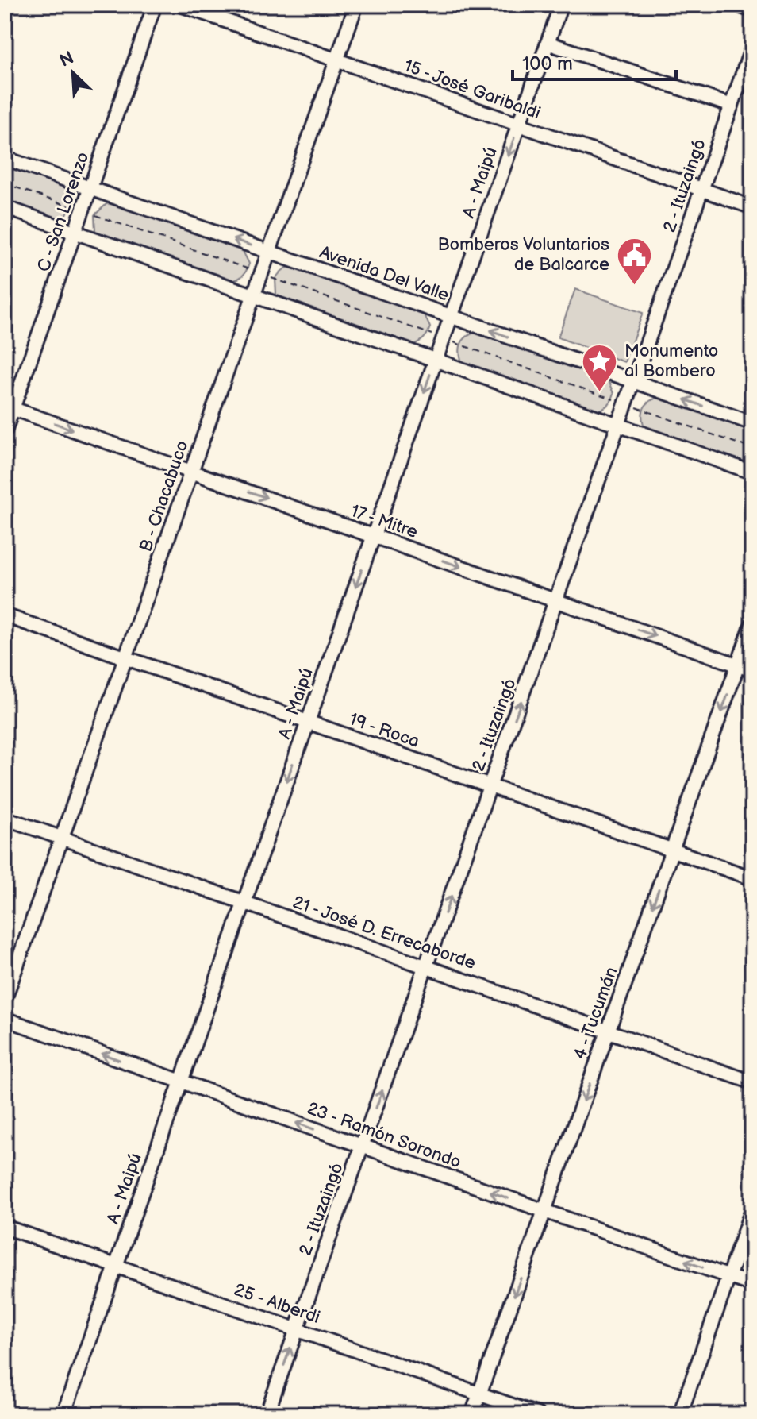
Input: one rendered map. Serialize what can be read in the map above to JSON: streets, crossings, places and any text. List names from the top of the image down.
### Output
{
  "streets": {
    "street": [
      "15 - José Garibaldi",
      "A - Maipú",
      "2 - Ituzaingó",
      "C - San Lorenzo",
      "Avenida Del Valle",
      "B - Chacabuco",
      "17 - Mitre",
      "19 - Roca",
      "21 - José D. Errecaborde",
      "4 - Tucumán",
      "23 - Ramón Sorondo",
      "25 - Alberdi"
    ]
  },
  "crossings": [
    ["15 - José Garibaldi", "A - Maipú"],
    ["15 - José Garibaldi", "2 - Ituzaingó"],
    ["15 - José Garibaldi", "B - Chacabuco"],
    ["A - Maipú", "Avenida Del Valle"],
    ["A - Maipú", "17 - Mitre"],
    ["A - Maipú", "19 - Roca"],
    ["A - Maipú", "21 - José D. Errecaborde"],
    ["A - Maipú", "23 - Ramón Sorondo"],
    ["A - Maipú", "25 - Alberdi"],
    ["2 - Ituzaingó", "Avenida Del Valle"],
    ["2 - Ituzaingó", "17 - Mitre"],
    ["2 - Ituzaingó", "19 - Roca"],
    ["2 - Ituzaingó", "21 - José D. Errecaborde"],
    ["2 - Ituzaingó", "23 - Ramón Sorondo"],
    ["2 - Ituzaingó", "25 - Alberdi"],
    ["C - San Lorenzo", "Avenida Del Valle"],
    ["C - San Lorenzo", "17 - Mitre"],
    ["Avenida Del Valle", "B - Chacabuco"],
    ["B - Chacabuco", "17 - Mitre"],
    ["B - Chacabuco", "19 - Roca"],
    ["B - Chacabuco", "21 - José D. Errecaborde"],
    ["17 - Mitre", "4 - Tucumán"],
    ["19 - Roca", "4 - Tucumán"],
    ["21 - José D. Errecaborde", "4 - Tucumán"],
    ["4 - Tucumán", "23 - Ramón Sorondo"],
    ["4 - Tucumán", "25 - Alberdi"]
  ],
  "one_way": [
    "A - Maipú",
    "2 - Ituzaingó",
    "17 - Mitre",
    "4 - Tucumán",
    "23 - Ramón Sorondo"
  ],
  "places": {
    "public building": ["Bomberos Voluntarios de Balcarce"],
    "place": ["Monumento al Bombero"]
  },
  "scale_bar": "100 m",
  "north": "top left"
}
